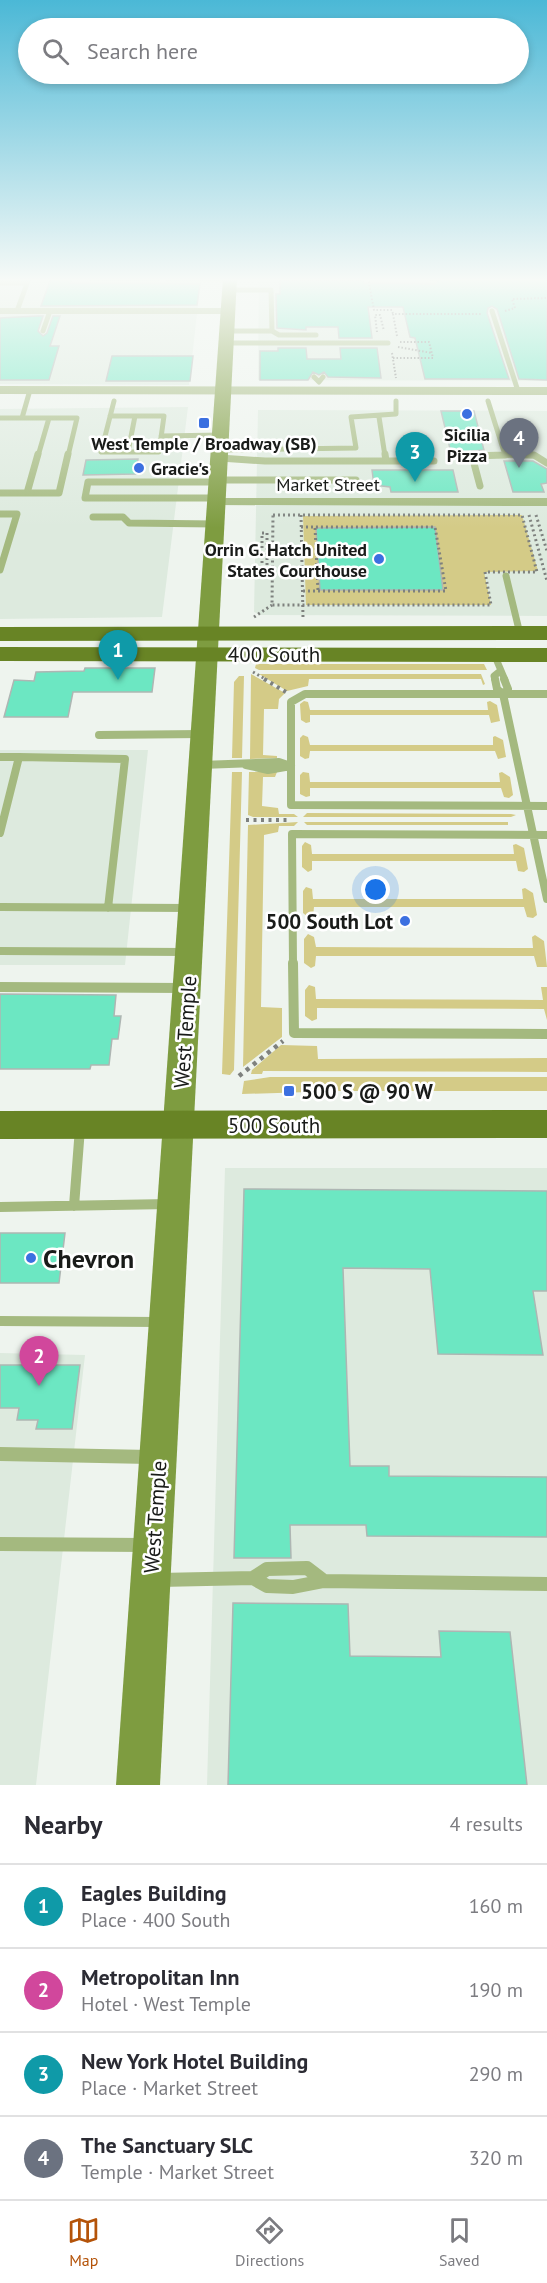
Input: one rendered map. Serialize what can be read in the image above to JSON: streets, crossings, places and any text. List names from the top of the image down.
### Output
{
  "streets": {
    "main road": ["400 South", "West Temple", "500 South"],
    "street": ["Market Street"]
  },
  "crossings": [
    ["Market Street", "West Temple"],
    ["400 South", "West Temple"],
    ["West Temple", "500 South"]
  ],
  "places": {
    "other": [
      "Sicilia Pizza",
      "Gracie's",
      "Orrin G. Hatch United States Courthouse",
      "500 South Lot",
      "Chevron"
    ],
    "transit": ["West Temple / Broadway (SB)", "500 S @ 90 W"]
  },
  "page": {
    "search": "Search here",
    "pins": [
      "4",
      "3",
      "1",
      "2"
    ],
    "heading": ["Nearby", "4 results"],
    "list": [
      {
        "mark": "1",
        "name": "Eagles Building",
        "note": "Place · 400 South",
        "value": "160 m"
      },
      {
        "mark": "2",
        "name": "Metropolitan Inn",
        "note": "Hotel · West Temple",
        "value": "190 m"
      },
      {
        "mark": "3",
        "name": "New York Hotel Building",
        "note": "Place · Market Street",
        "value": "290 m"
      },
      {
        "mark": "4",
        "name": "The Sanctuary SLC",
        "note": "Temple · Market Street",
        "value": "320 m"
      }
    ],
    "nav": ["Map", "Directions", "Saved"]
  }
}
